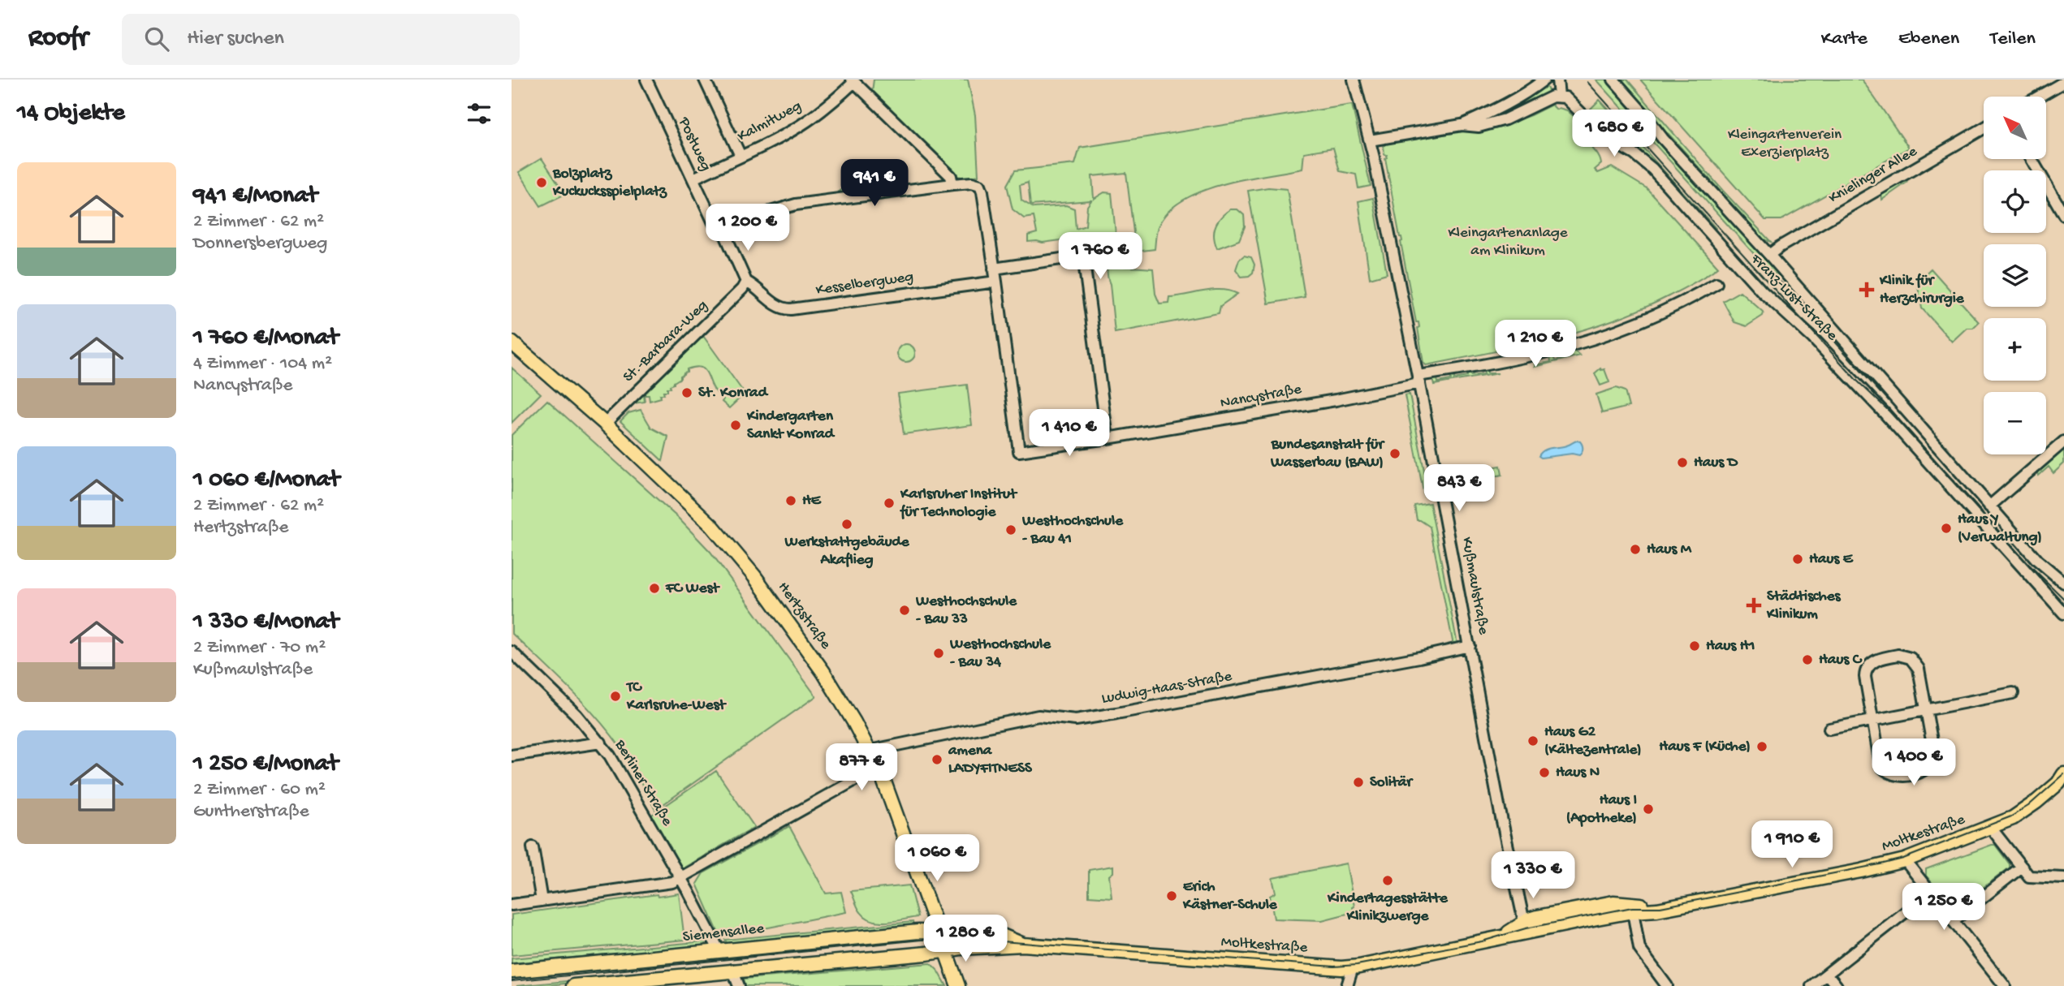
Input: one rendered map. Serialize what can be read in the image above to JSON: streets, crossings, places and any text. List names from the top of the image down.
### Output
{
  "streets": {
    "main road": ["Hertzstraße", "Moltkestraße", "Siemensallee"],
    "street": [
      "Kalmitweg",
      "Postweg",
      "Knielinger Allee",
      "Kesselbergweg",
      "Franz-Lust-Straße",
      "St.-Barbara-Weg",
      "Nancystraße",
      "Kußmaulstraße",
      "Ludwig-Haas-Straße",
      "Berliner Straße"
    ]
  },
  "crossings": [
    ["Kalmitweg", "Postweg"],
    ["Postweg", "Kesselbergweg"],
    ["Postweg", "St.-Barbara-Weg"],
    ["Knielinger Allee", "Franz-Lust-Straße"],
    ["Kesselbergweg", "St.-Barbara-Weg"],
    ["Kesselbergweg", "Nancystraße"],
    ["St.-Barbara-Weg", "Hertzstraße"],
    ["Nancystraße", "Kußmaulstraße"],
    ["Kußmaulstraße", "Ludwig-Haas-Straße"],
    ["Kußmaulstraße", "Moltkestraße"],
    ["Hertzstraße", "Ludwig-Haas-Straße"],
    ["Hertzstraße", "Moltkestraße"],
    ["Hertzstraße", "Siemensallee"],
    ["Berliner Straße", "Siemensallee"],
    ["Moltkestraße", "Siemensallee"]
  ],
  "parks": ["Kleingartenverein Exerzierplatz", "Kleingartenanlage am Klinikum"],
  "places": {
    "other": [
      "Bolzplatz Kuckucksspielplatz",
      "St. Konrad",
      "Kindergarten Sankt Konrad",
      "Bundesanstalt für Wasserbau (BAW)",
      "Haus D",
      "HE",
      "Karlsruher Institut für Technologie",
      "Werkstattgebäude Akaflieg",
      "Haus Y (Verwaltung)",
      "Westhochschule - Bau 41",
      "Haus M",
      "Haus E",
      "FC West",
      "Westhochschule - Bau 33",
      "Haus H1",
      "Westhochschule - Bau 34",
      "Haus C",
      "TC Karlsruhe-West",
      "Haus G2 (Kältezentrale)",
      "Haus F (Küche)",
      "amena LADYFITNESS",
      "Haus N",
      "Solitär",
      "Haus I (Apotheke)",
      "Kindertagesstätte Klinikzwerge",
      "Erich Kästner-Schule"
    ],
    "health": ["Klinik für Herzchirurgie", "Städtisches Klinikum"]
  },
  "north": "top left",
  "page": {
    "header": "Roofr",
    "search": "Hier suchen",
    "nav": ["Karte", "Ebenen", "Teilen"],
    "heading": "14 Objekte",
    "map_buttons": ["+", "−"],
    "price": [
      "1 680 €",
      "941 €",
      "1 200 €",
      "1 760 €",
      "1 210 €",
      "1 410 €",
      "843 €",
      "1 400 €",
      "877 €",
      "1 910 €",
      "1 060 €",
      "1 330 €",
      "1 250 €",
      "1 280 €"
    ],
    "list": [
      {
        "name": "941 €/Monat",
        "note": "2 Zimmer · 62 m² · Donnersbergweg"
      },
      {
        "name": "1 760 €/Monat",
        "note": "4 Zimmer · 104 m² · Nancystraße"
      },
      {
        "name": "1 060 €/Monat",
        "note": "2 Zimmer · 62 m² · Hertzstraße"
      },
      {
        "name": "1 330 €/Monat",
        "note": "2 Zimmer · 70 m² · Kußmaulstraße"
      },
      {
        "name": "1 250 €/Monat",
        "note": "2 Zimmer · 60 m² · Guntherstraße"
      }
    ]
  }
}
